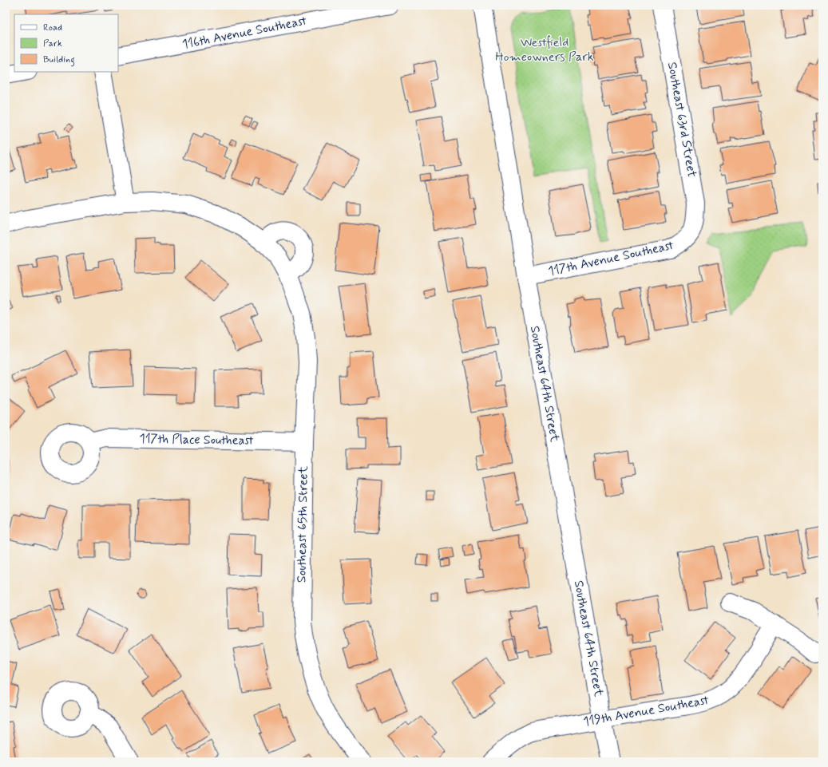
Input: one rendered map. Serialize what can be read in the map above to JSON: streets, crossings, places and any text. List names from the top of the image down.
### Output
{
  "streets": {
    "street": [
      "116th Avenue Southeast",
      "Southeast 63rd Street",
      "117th Avenue Southeast",
      "Southeast 64th Street",
      "117th Place Southeast",
      "Southeast 65th Street",
      "119th Avenue Southeast"
    ]
  },
  "crossings": [
    ["Southeast 63rd Street", "117th Avenue Southeast"],
    ["117th Avenue Southeast", "Southeast 64th Street"],
    ["Southeast 64th Street", "119th Avenue Southeast"],
    ["117th Place Southeast", "Southeast 65th Street"]
  ],
  "parks": ["Westfield Homeowners Park"],
  "legend": ["Road", "Park", "Building"]
}
